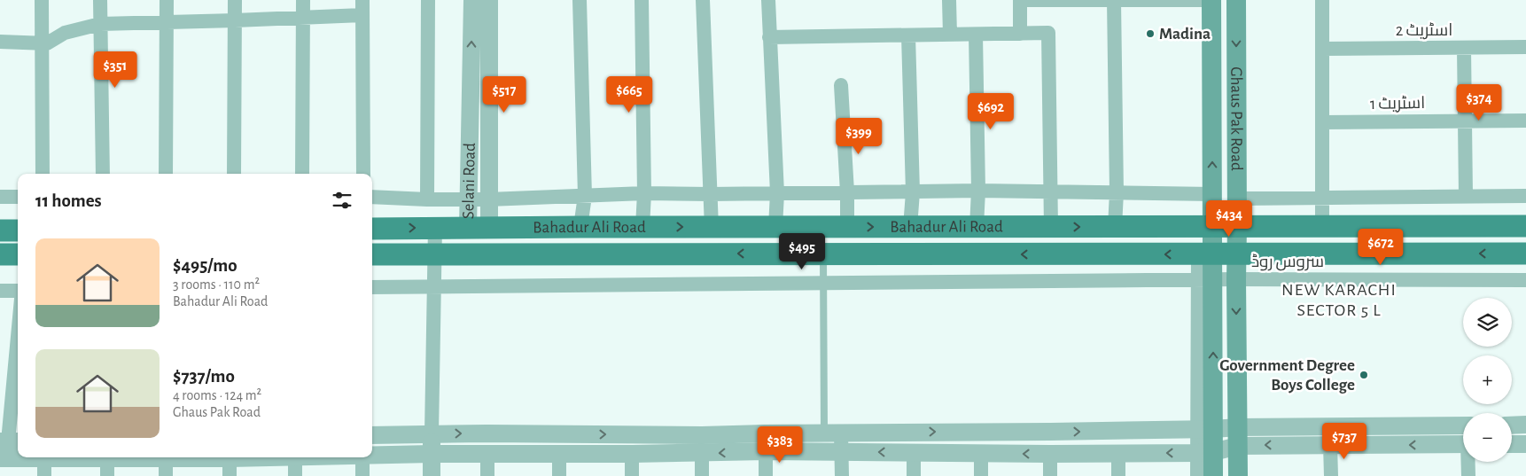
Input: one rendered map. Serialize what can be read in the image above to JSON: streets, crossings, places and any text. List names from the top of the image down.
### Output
{
  "streets": {
    "main road": ["Ghaus Pak Road", "Bahadur Ali Road"],
    "street": [
      "اسٹریٹ 2",
      "اسٹریٹ 1",
      "Selani Road",
      "سروس روڈ"
    ]
  },
  "crossings": [
    ["Ghaus Pak Road", "Bahadur Ali Road"],
    ["Ghaus Pak Road", "سروس روڈ"],
    ["Selani Road", "Bahadur Ali Road"]
  ],
  "districts": ["NEW KARACHI SECTOR 5 L"],
  "places": ["Madina", "Government Degree Boys College"],
  "page": {
    "price": [
      "$351",
      "$517",
      "$665",
      "$374",
      "$692",
      "$399",
      "$434",
      "$672",
      "$495",
      "$737",
      "$383"
    ],
    "heading": "11 homes",
    "list": [
      {
        "name": "$495/mo",
        "note": "3 rooms · 110 m² · Bahadur Ali Road"
      },
      {
        "name": "$737/mo",
        "note": "4 rooms · 124 m² · Ghaus Pak Road"
      }
    ],
    "map_buttons": ["+", "−"]
  }
}
